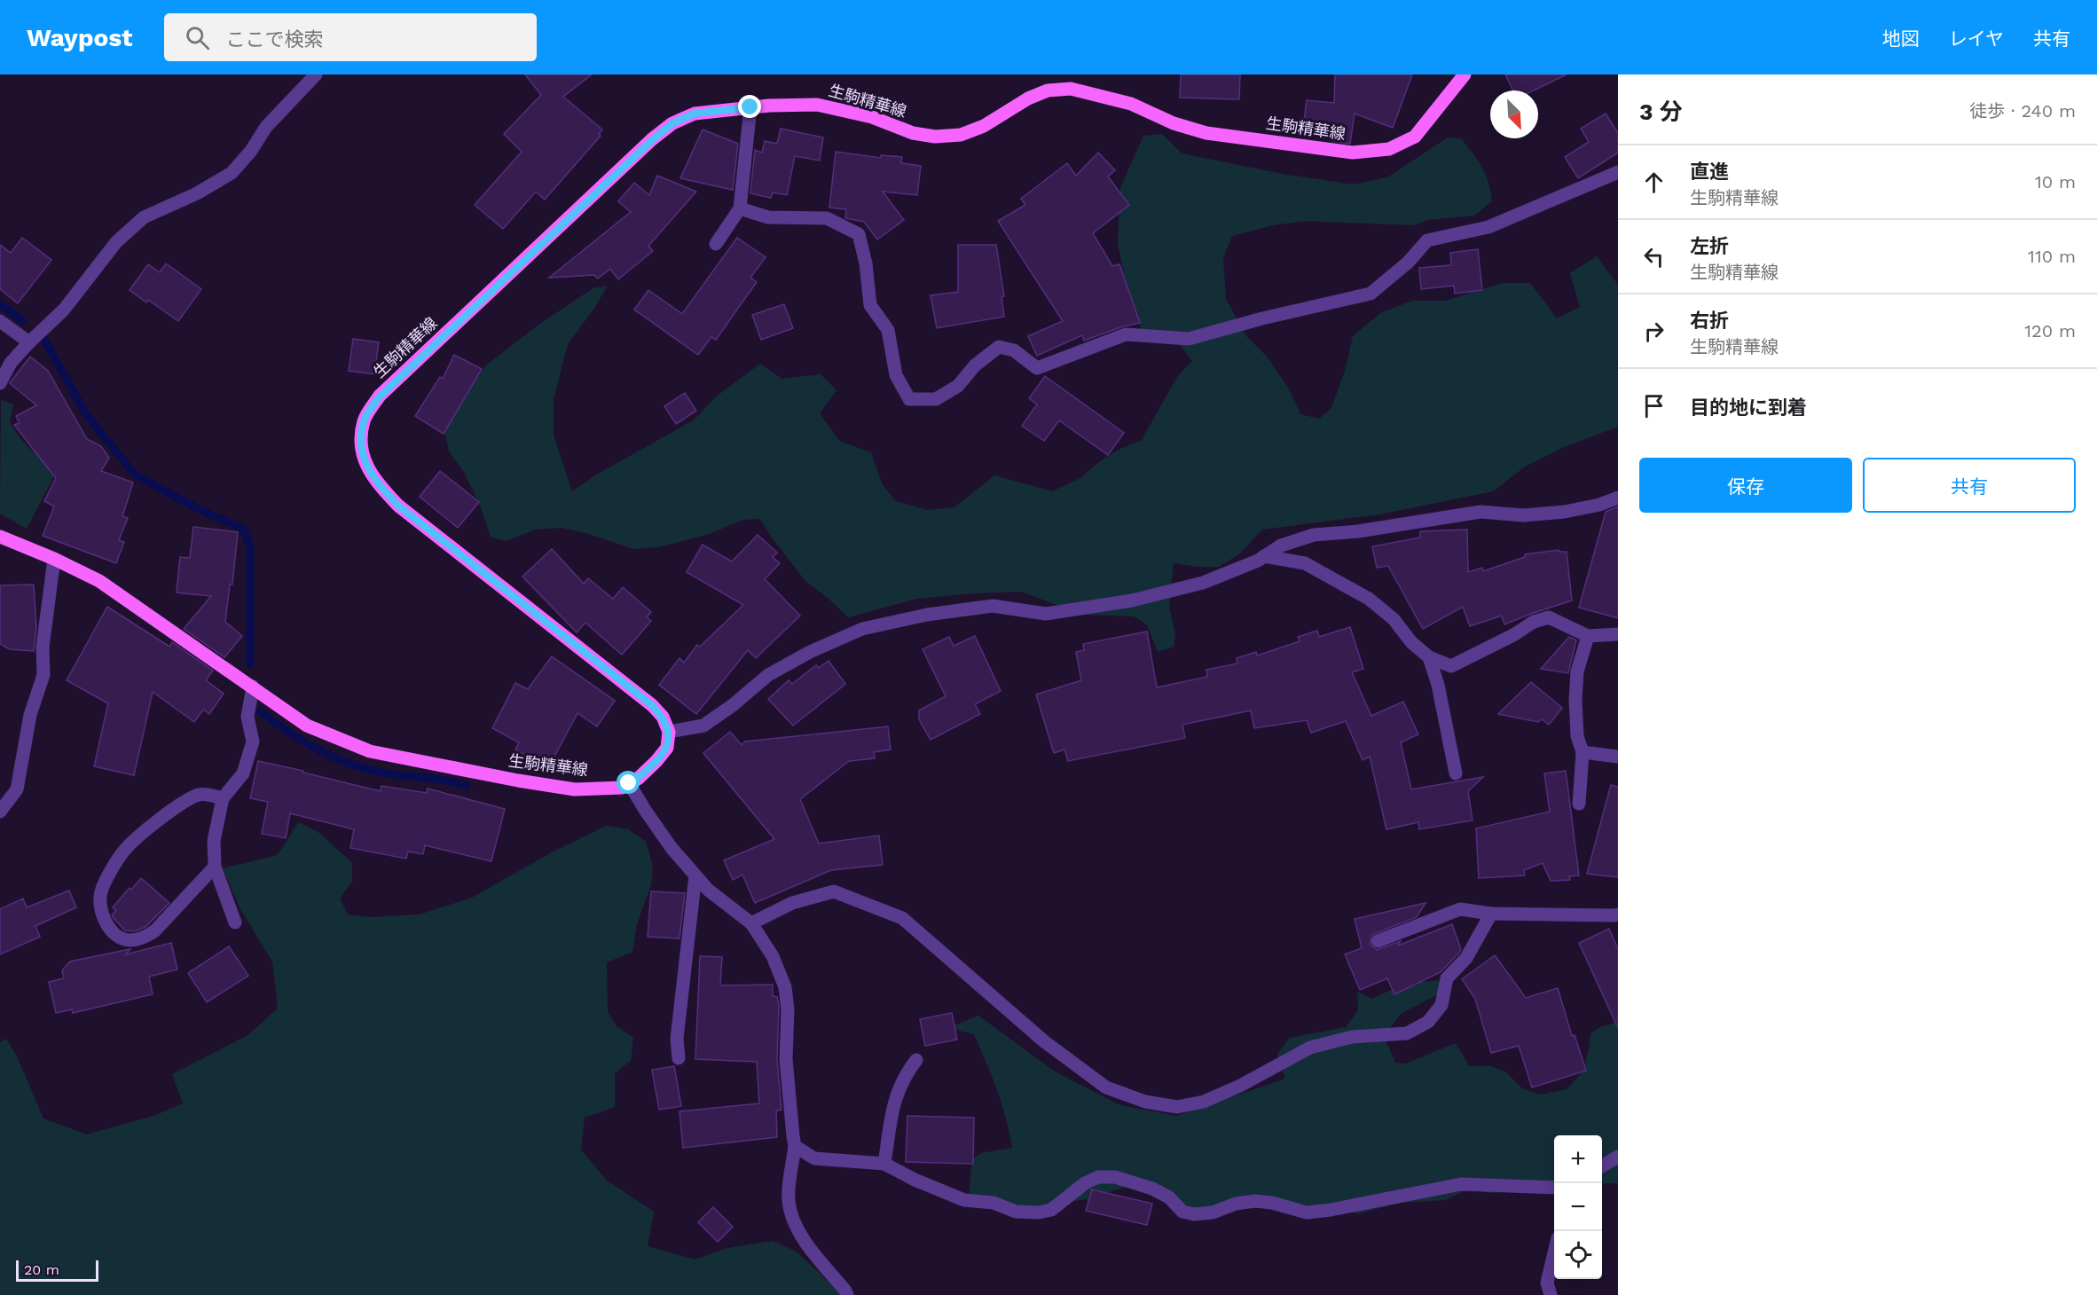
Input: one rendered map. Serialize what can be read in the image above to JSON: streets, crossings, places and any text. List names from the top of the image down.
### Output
{
  "streets": {
    "main road": ["生駒精華線"]
  },
  "scale_bar": "20 m",
  "north": "bottom right",
  "page": {
    "header": "Waypost",
    "search": "ここで検索",
    "nav": ["地図", "レイヤ", "共有"],
    "heading": ["3 分", "徒歩 · 240 m"],
    "list": [
      ["直進", "生駒精華線", "10 m"],
      ["左折", "生駒精華線", "110 m"],
      ["右折", "生駒精華線", "120 m"],
      "目的地に到着"
    ],
    "buttons": ["保存", "共有"],
    "map_buttons": ["+", "−"],
    "scale": "20 m"
  }
}
